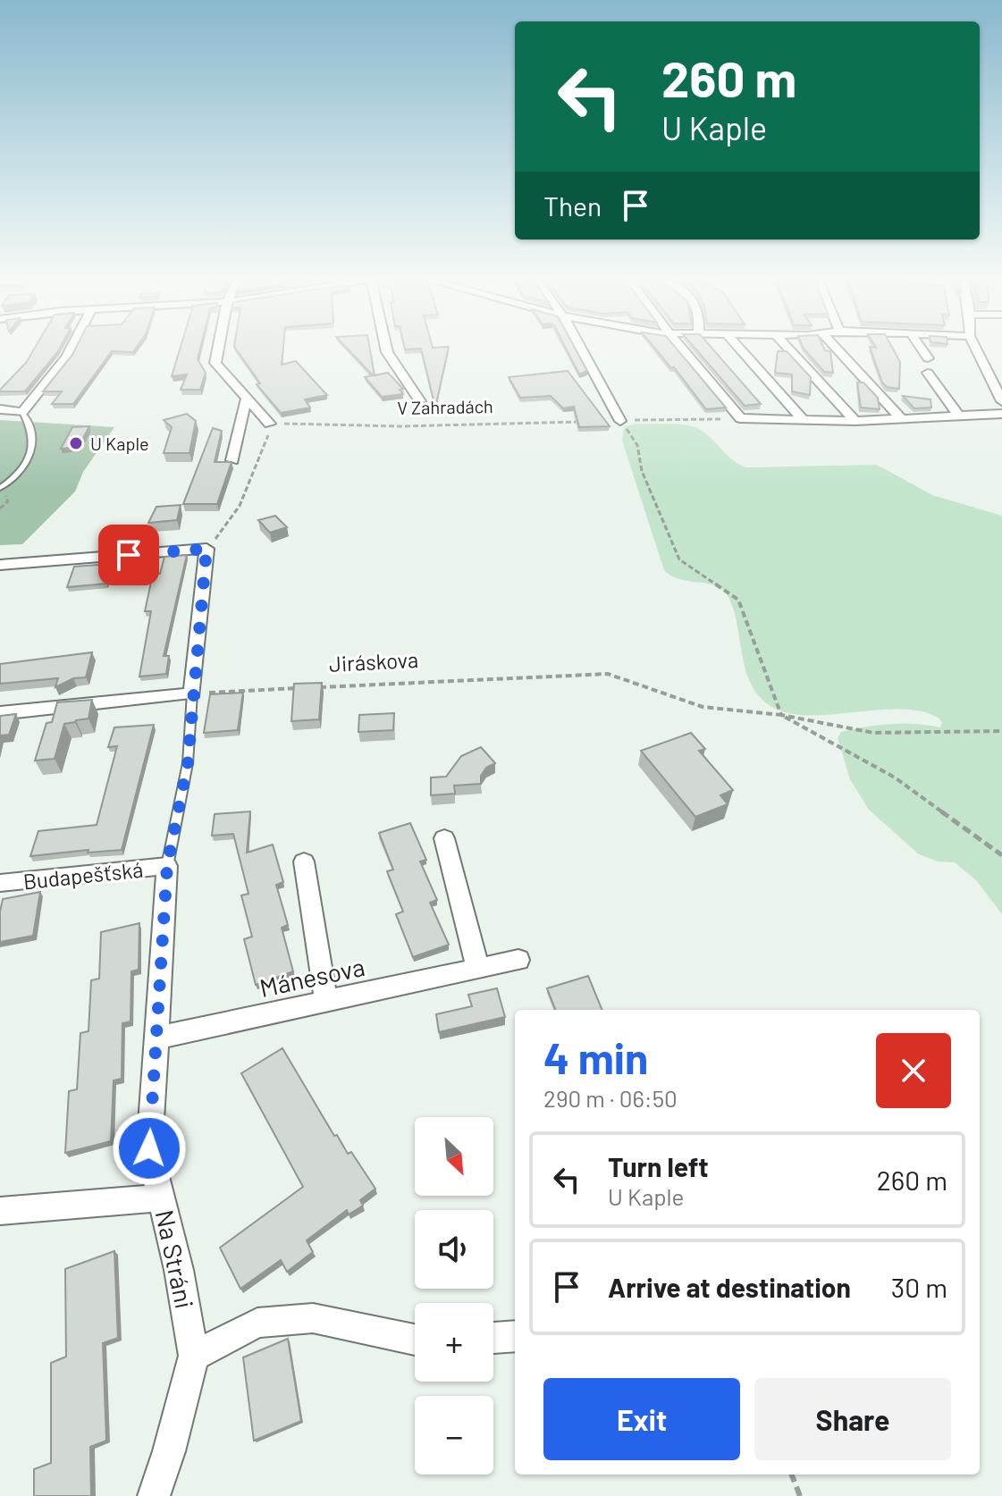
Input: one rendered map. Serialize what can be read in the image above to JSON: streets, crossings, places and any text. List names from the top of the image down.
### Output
{
  "streets": {
    "street": ["Budapešťská", "Mánesova", "Na Stráni"],
    "path": ["V Zahradách", "Jiráskova"]
  },
  "crossings": [
    ["Jiráskova", "Na Stráni"],
    ["Budapešťská", "Na Stráni"],
    ["Mánesova", "Na Stráni"]
  ],
  "places": ["U Kaple"],
  "north": "bottom right",
  "page": {
    "turn": ["260 m", "U Kaple"],
    "then": "Then",
    "heading": ["4 min", "290 m · 06:50"],
    "map_buttons": ["+", "−"],
    "list": [
      {
        "name": "Turn left",
        "note": "U Kaple",
        "value": "260 m"
      },
      {
        "name": "Arrive at destination",
        "value": "30 m"
      }
    ],
    "buttons": ["Exit", "Share"]
  }
}
